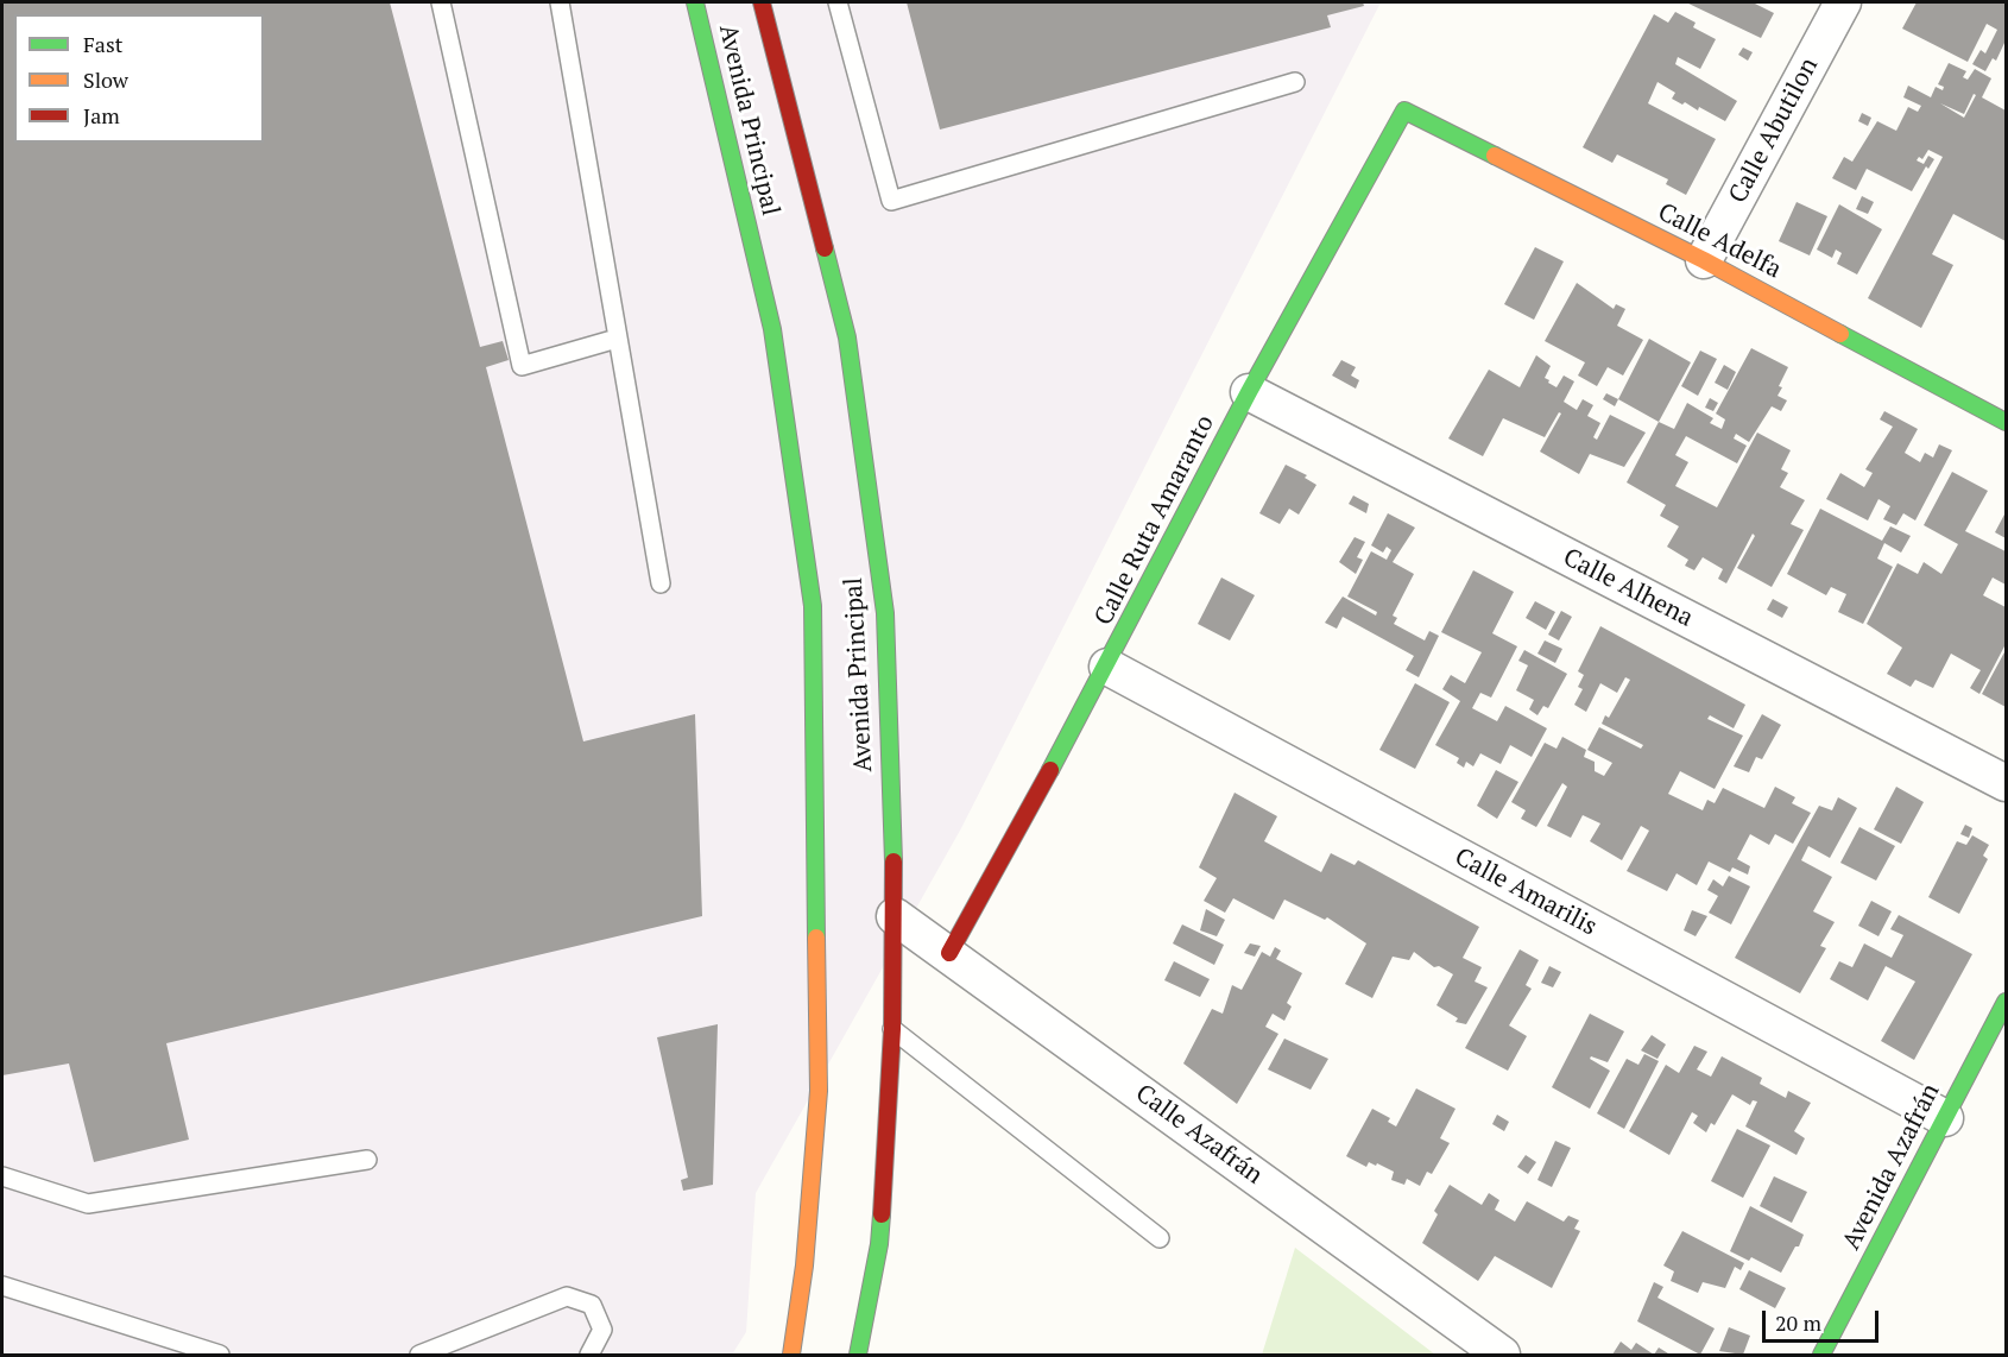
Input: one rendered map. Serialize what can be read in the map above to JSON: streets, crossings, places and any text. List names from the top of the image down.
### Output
{
  "streets": {
    "main road": [
      "Avenida Principal",
      "Calle Adelfa",
      "Calle Ruta Amaranto",
      "Avenida Azafrán"
    ],
    "street": [
      "Calle Abutilon",
      "Calle Alhena",
      "Calle Amarilis",
      "Calle Azafrán"
    ]
  },
  "crossings": [
    ["Avenida Principal", "Calle Azafrán"],
    ["Calle Abutilon", "Calle Adelfa"],
    ["Calle Adelfa", "Calle Ruta Amaranto"],
    ["Calle Ruta Amaranto", "Calle Alhena"],
    ["Calle Ruta Amaranto", "Calle Amarilis"],
    ["Calle Ruta Amaranto", "Calle Azafrán"],
    ["Calle Amarilis", "Avenida Azafrán"]
  ],
  "legend": ["Fast", "Slow", "Jam"],
  "scale_bar": "20 m"
}
